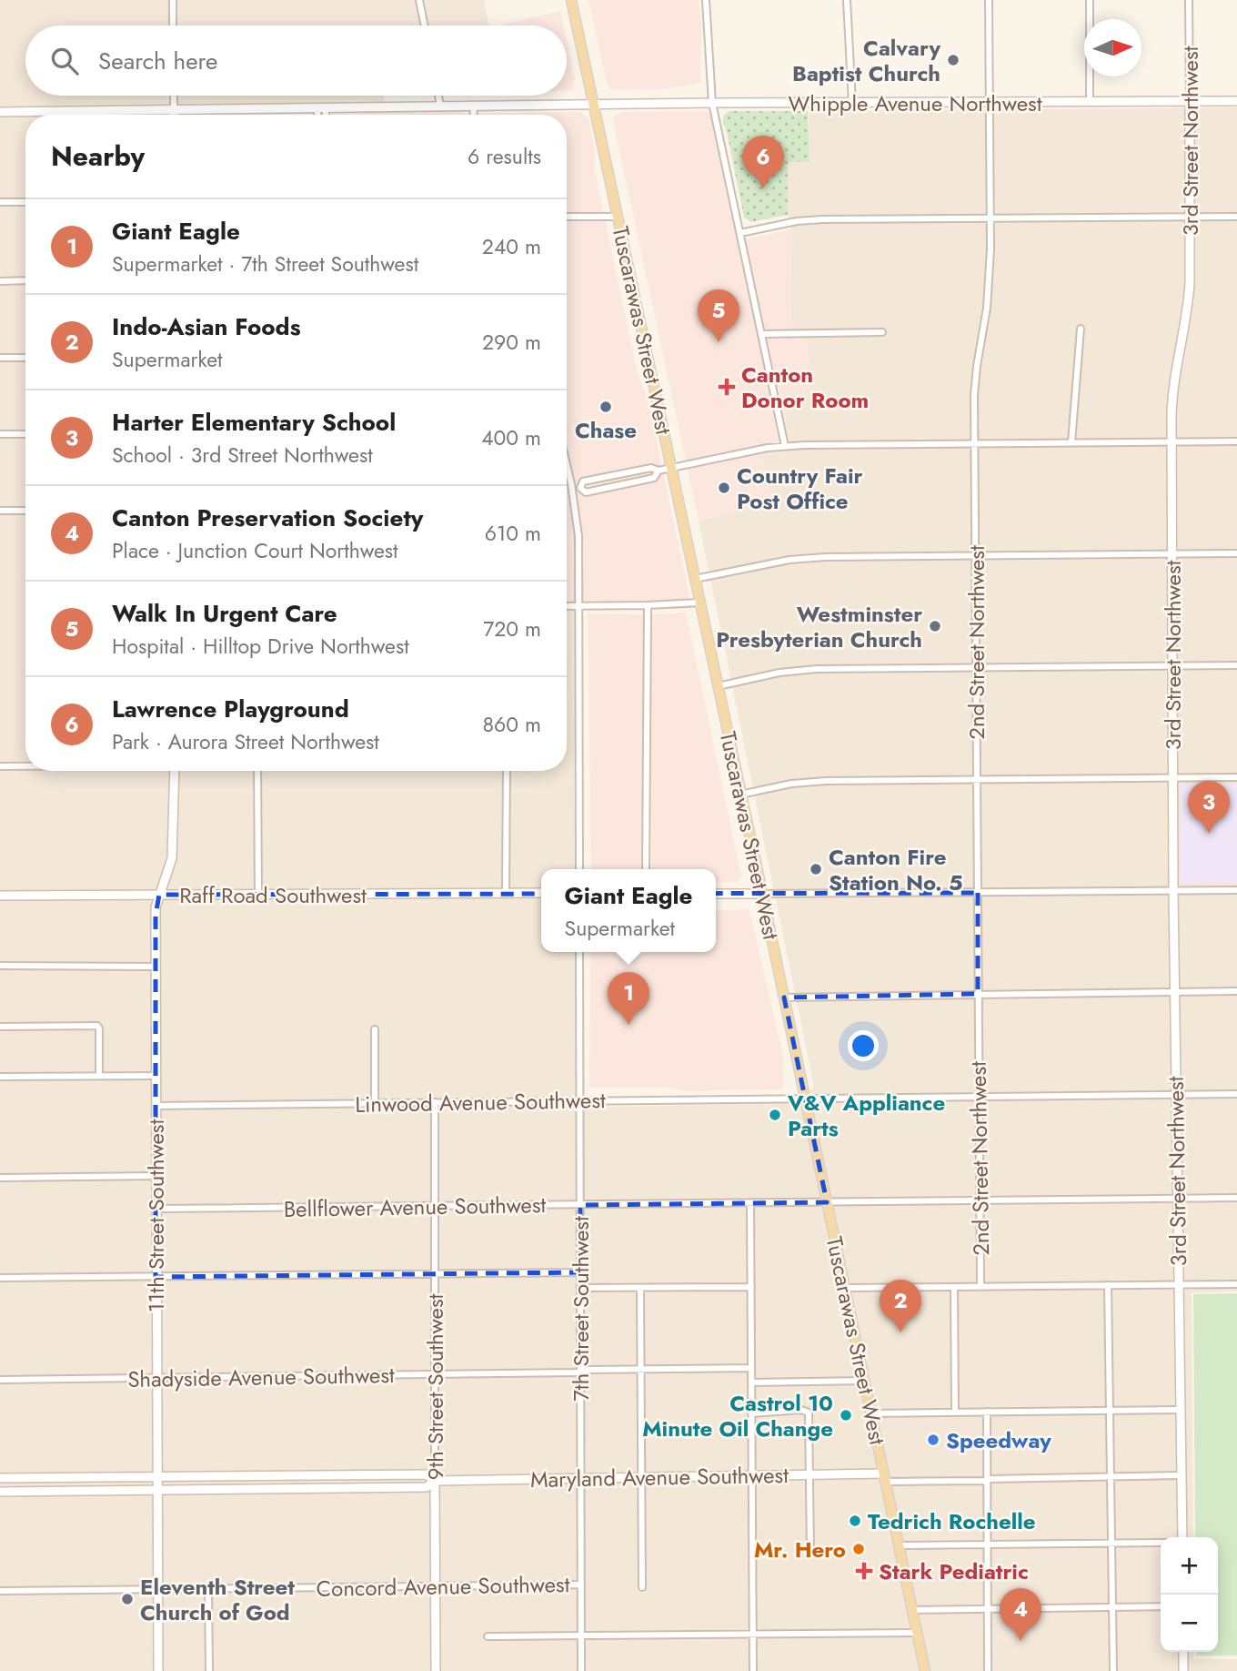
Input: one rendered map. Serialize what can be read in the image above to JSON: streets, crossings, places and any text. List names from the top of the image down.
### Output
{
  "streets": {
    "main road": ["Tuscarawas Street West"],
    "street": [
      "Whipple Avenue Northwest",
      "3rd Street Northwest",
      "2nd Street Northwest",
      "Raff Road Southwest",
      "Linwood Avenue Southwest",
      "Bellflower Avenue Southwest",
      "11th Street Southwest",
      "7th Street Southwest",
      "Shadyside Avenue Southwest",
      "9th Street Southwest",
      "Maryland Avenue Southwest",
      "Concord Avenue Southwest"
    ]
  },
  "crossings": [
    ["Whipple Avenue Northwest", "3rd Street Northwest"],
    ["Whipple Avenue Northwest", "Tuscarawas Street West"],
    ["Whipple Avenue Northwest", "2nd Street Northwest"],
    ["3rd Street Northwest", "Linwood Avenue Southwest"],
    ["3rd Street Northwest", "Bellflower Avenue Southwest"],
    ["Tuscarawas Street West", "Linwood Avenue Southwest"],
    ["Tuscarawas Street West", "Bellflower Avenue Southwest"],
    ["Tuscarawas Street West", "Maryland Avenue Southwest"],
    ["2nd Street Northwest", "Linwood Avenue Southwest"],
    ["2nd Street Northwest", "Bellflower Avenue Southwest"],
    ["Raff Road Southwest", "11th Street Southwest"],
    ["Linwood Avenue Southwest", "11th Street Southwest"],
    ["Linwood Avenue Southwest", "7th Street Southwest"],
    ["Linwood Avenue Southwest", "9th Street Southwest"],
    ["Bellflower Avenue Southwest", "11th Street Southwest"],
    ["Bellflower Avenue Southwest", "7th Street Southwest"],
    ["Bellflower Avenue Southwest", "9th Street Southwest"],
    ["11th Street Southwest", "Shadyside Avenue Southwest"],
    ["11th Street Southwest", "Maryland Avenue Southwest"],
    ["11th Street Southwest", "Concord Avenue Southwest"],
    ["7th Street Southwest", "Shadyside Avenue Southwest"],
    ["7th Street Southwest", "Maryland Avenue Southwest"],
    ["7th Street Southwest", "Concord Avenue Southwest"],
    ["Shadyside Avenue Southwest", "9th Street Southwest"],
    ["9th Street Southwest", "Maryland Avenue Southwest"],
    ["9th Street Southwest", "Concord Avenue Southwest"]
  ],
  "places": {
    "other": [
      "Calvary Baptist Church",
      "Chase",
      "Country Fair Post Office",
      "Westminster Presbyterian Church",
      "Canton Fire Station No. 5",
      "V&V Appliance Parts",
      "Castrol 10 Minute Oil Change",
      "Speedway",
      "Tedrich Rochelle",
      "Mr. Hero",
      "Eleventh Street Church of God"
    ],
    "health": ["Canton Donor Room", "Stark Pediatric"]
  },
  "north": "right",
  "page": {
    "search": "Search here",
    "heading": ["Nearby", "6 results"],
    "pins": [
      "6",
      "5",
      "3",
      "1",
      "2",
      "4"
    ],
    "list": [
      {
        "mark": "1",
        "name": "Giant Eagle",
        "note": "Supermarket · 7th Street Southwest",
        "value": "240 m"
      },
      {
        "mark": "2",
        "name": "Indo-Asian Foods",
        "note": "Supermarket",
        "value": "290 m"
      },
      {
        "mark": "3",
        "name": "Harter Elementary School",
        "note": "School · 3rd Street Northwest",
        "value": "400 m"
      },
      {
        "mark": "4",
        "name": "Canton Preservation Society",
        "note": "Place · Junction Court Northwest",
        "value": "610 m"
      },
      {
        "mark": "5",
        "name": "Walk In Urgent Care",
        "note": "Hospital · Hilltop Drive Northwest",
        "value": "720 m"
      },
      {
        "mark": "6",
        "name": "Lawrence Playground",
        "note": "Park · Aurora Street Northwest",
        "value": "860 m"
      }
    ],
    "popup": ["Giant Eagle", "Supermarket"],
    "map_buttons": ["+", "−"]
  }
}
